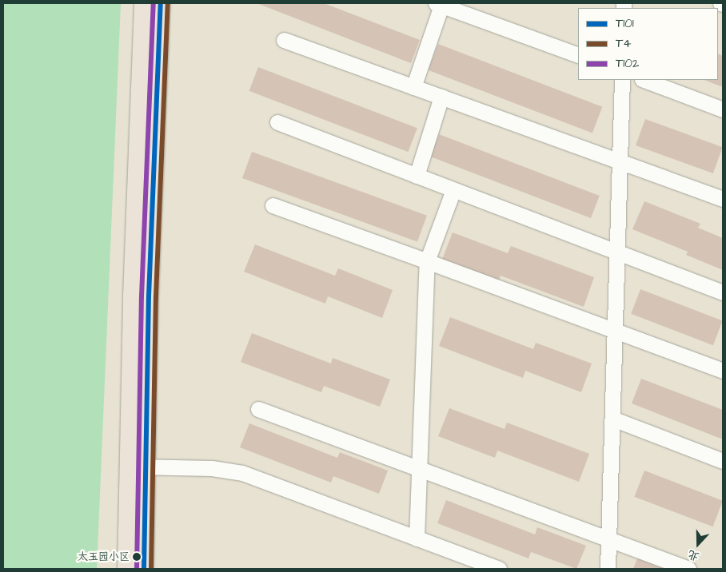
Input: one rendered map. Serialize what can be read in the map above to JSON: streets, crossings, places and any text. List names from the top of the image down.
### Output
{
  "places": ["太玉园小区"],
  "lines": ["transit line T101", "transit line T4", "transit line T102"],
  "legend": ["T101", "T4", "T102"],
  "north": "bottom"
}
